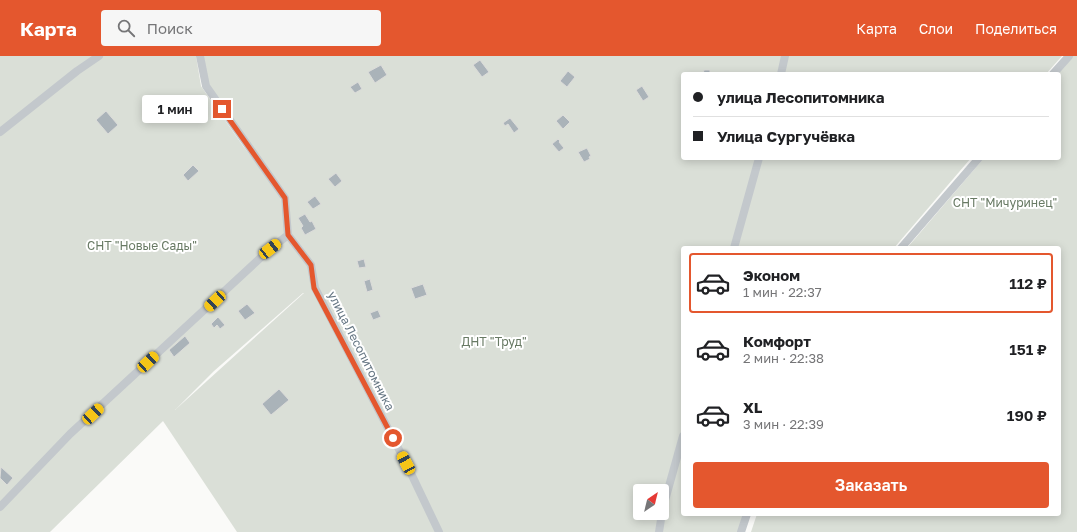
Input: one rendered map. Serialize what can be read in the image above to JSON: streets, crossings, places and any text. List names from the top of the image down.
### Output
{
  "streets": {
    "street": ["улица Лесопитомника"]
  },
  "parks": ["СНТ \"Мичуринец\"", "СНТ \"Новые Сады\"", "ДНТ \"Труд\""],
  "north": "top right",
  "page": {
    "header": "Карта",
    "search": "Поиск",
    "nav": ["Карта", "Слои", "Поделиться"],
    "banner": ["улица Лесопитомника", "Улица Сургучёвка"],
    "bubble": "1 мин",
    "list": [
      {
        "name": "Эконом",
        "note": "1 мин · 22:37",
        "value": "112 ₽"
      },
      {
        "name": "Комфорт",
        "note": "2 мин · 22:38",
        "value": "151 ₽"
      },
      {
        "name": "XL",
        "note": "3 мин · 22:39",
        "value": "190 ₽"
      }
    ],
    "buttons": "Заказать"
  }
}
